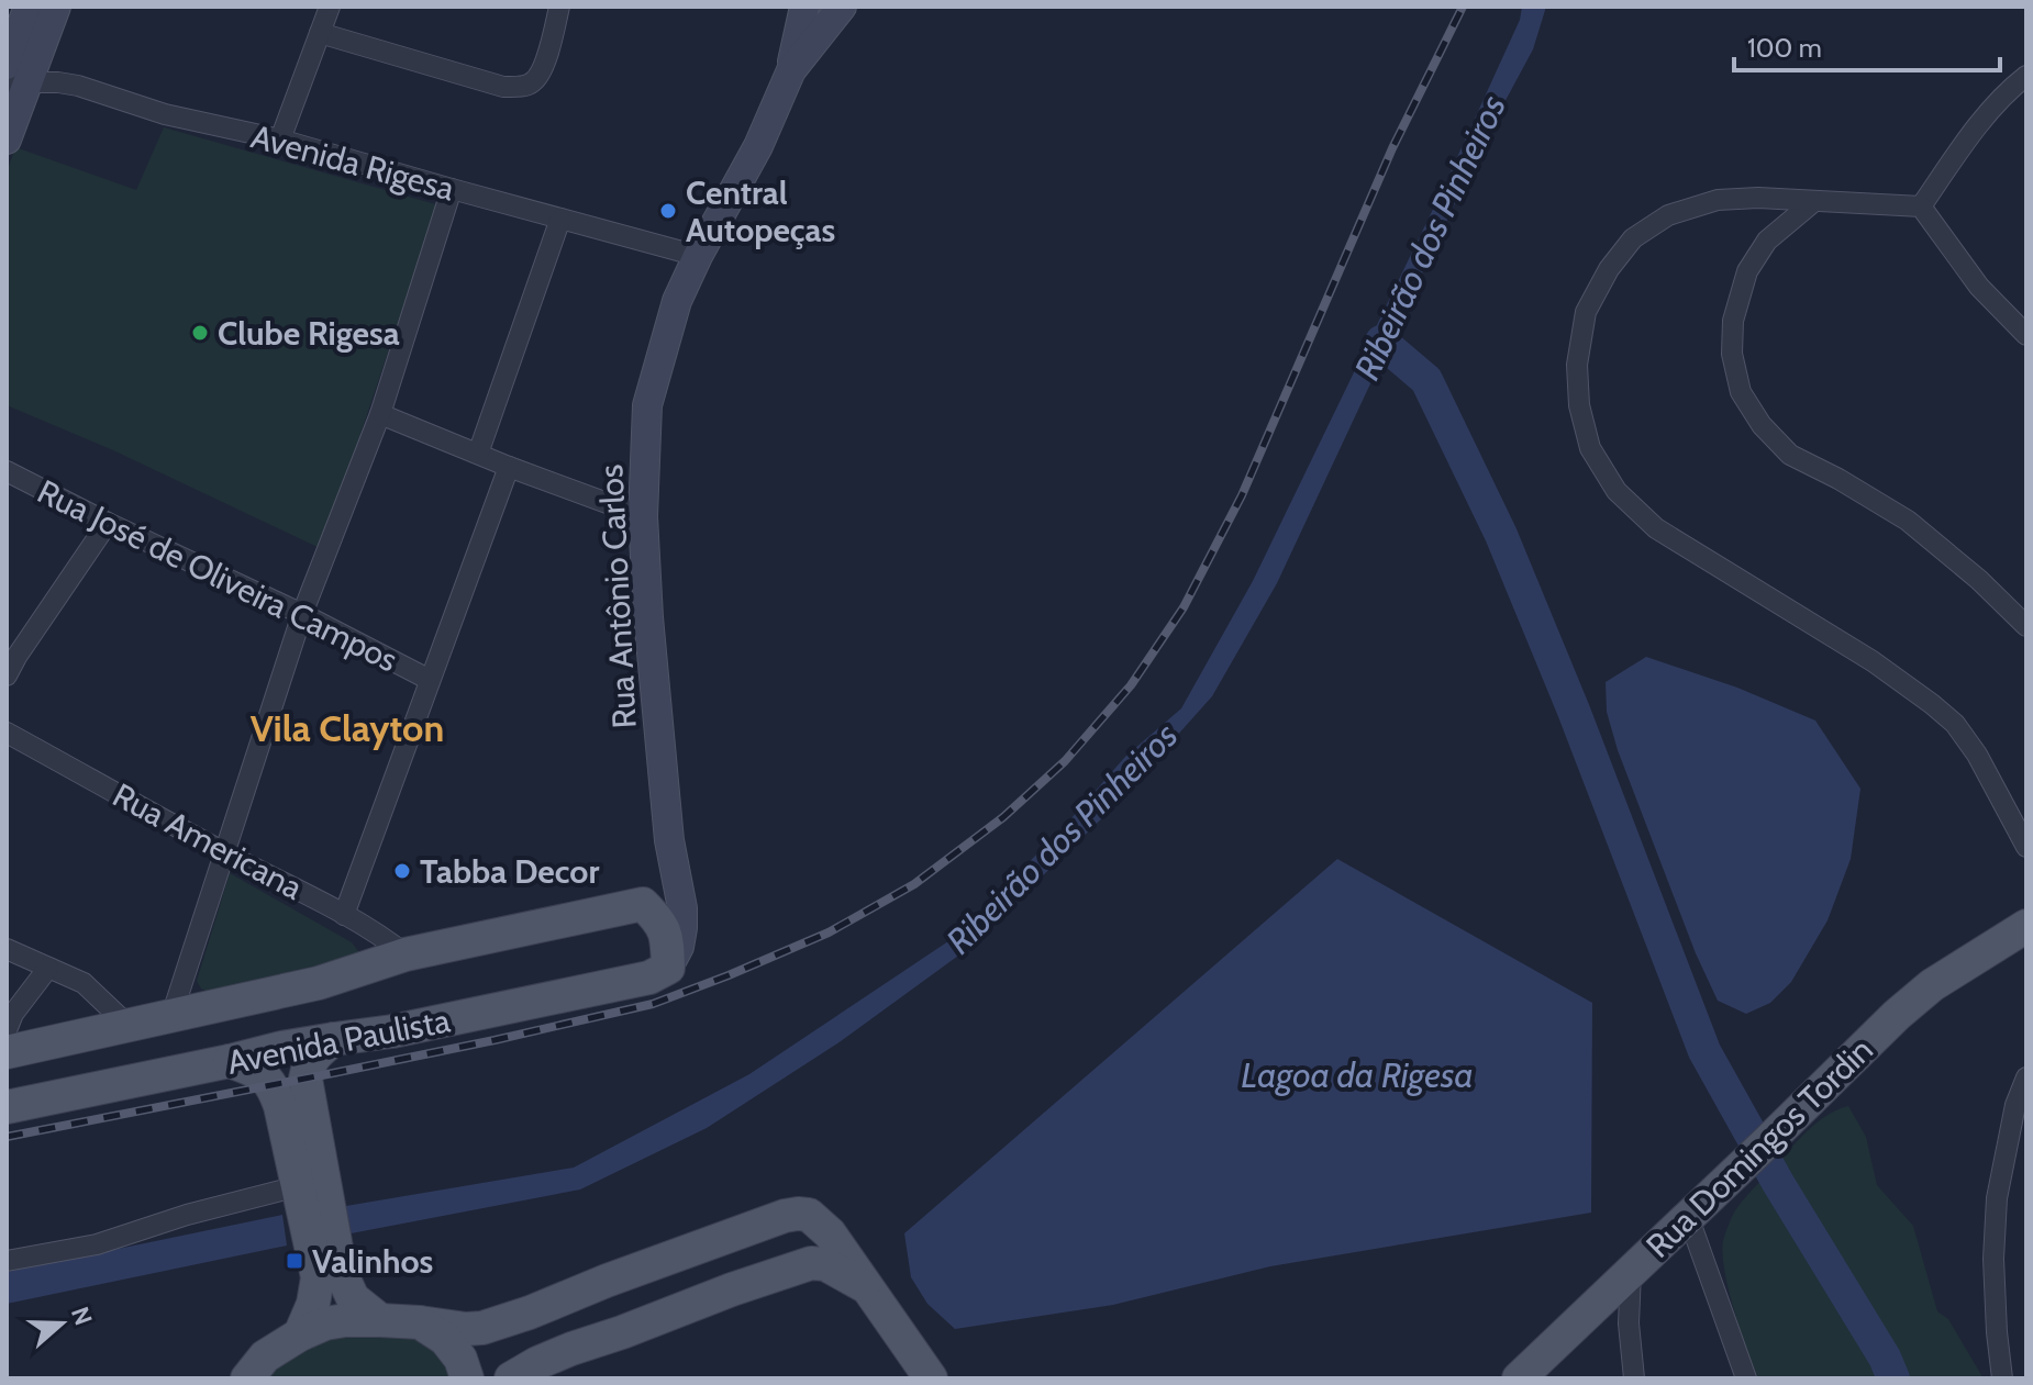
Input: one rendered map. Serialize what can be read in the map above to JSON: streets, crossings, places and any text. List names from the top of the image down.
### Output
{
  "streets": {
    "main road": ["Rua Antônio Carlos", "Avenida Paulista", "Rua Domingos Tordin"],
    "street": ["Avenida Rigesa", "Rua José de Oliveira Campos", "Rua Americana"]
  },
  "crossings": [
    ["Avenida Rigesa", "Rua Antônio Carlos"],
    ["Rua Antônio Carlos", "Avenida Paulista"],
    ["Rua Americana", "Avenida Paulista"]
  ],
  "districts": ["Vila Clayton"],
  "water": ["Ribeirão dos Pinheiros", "Lagoa da Rigesa"],
  "places": {
    "other": ["Central Autopeças", "Clube Rigesa", "Tabba Decor"],
    "transit": ["Valinhos"]
  },
  "scale_bar": "100 m",
  "north": "right"
}
